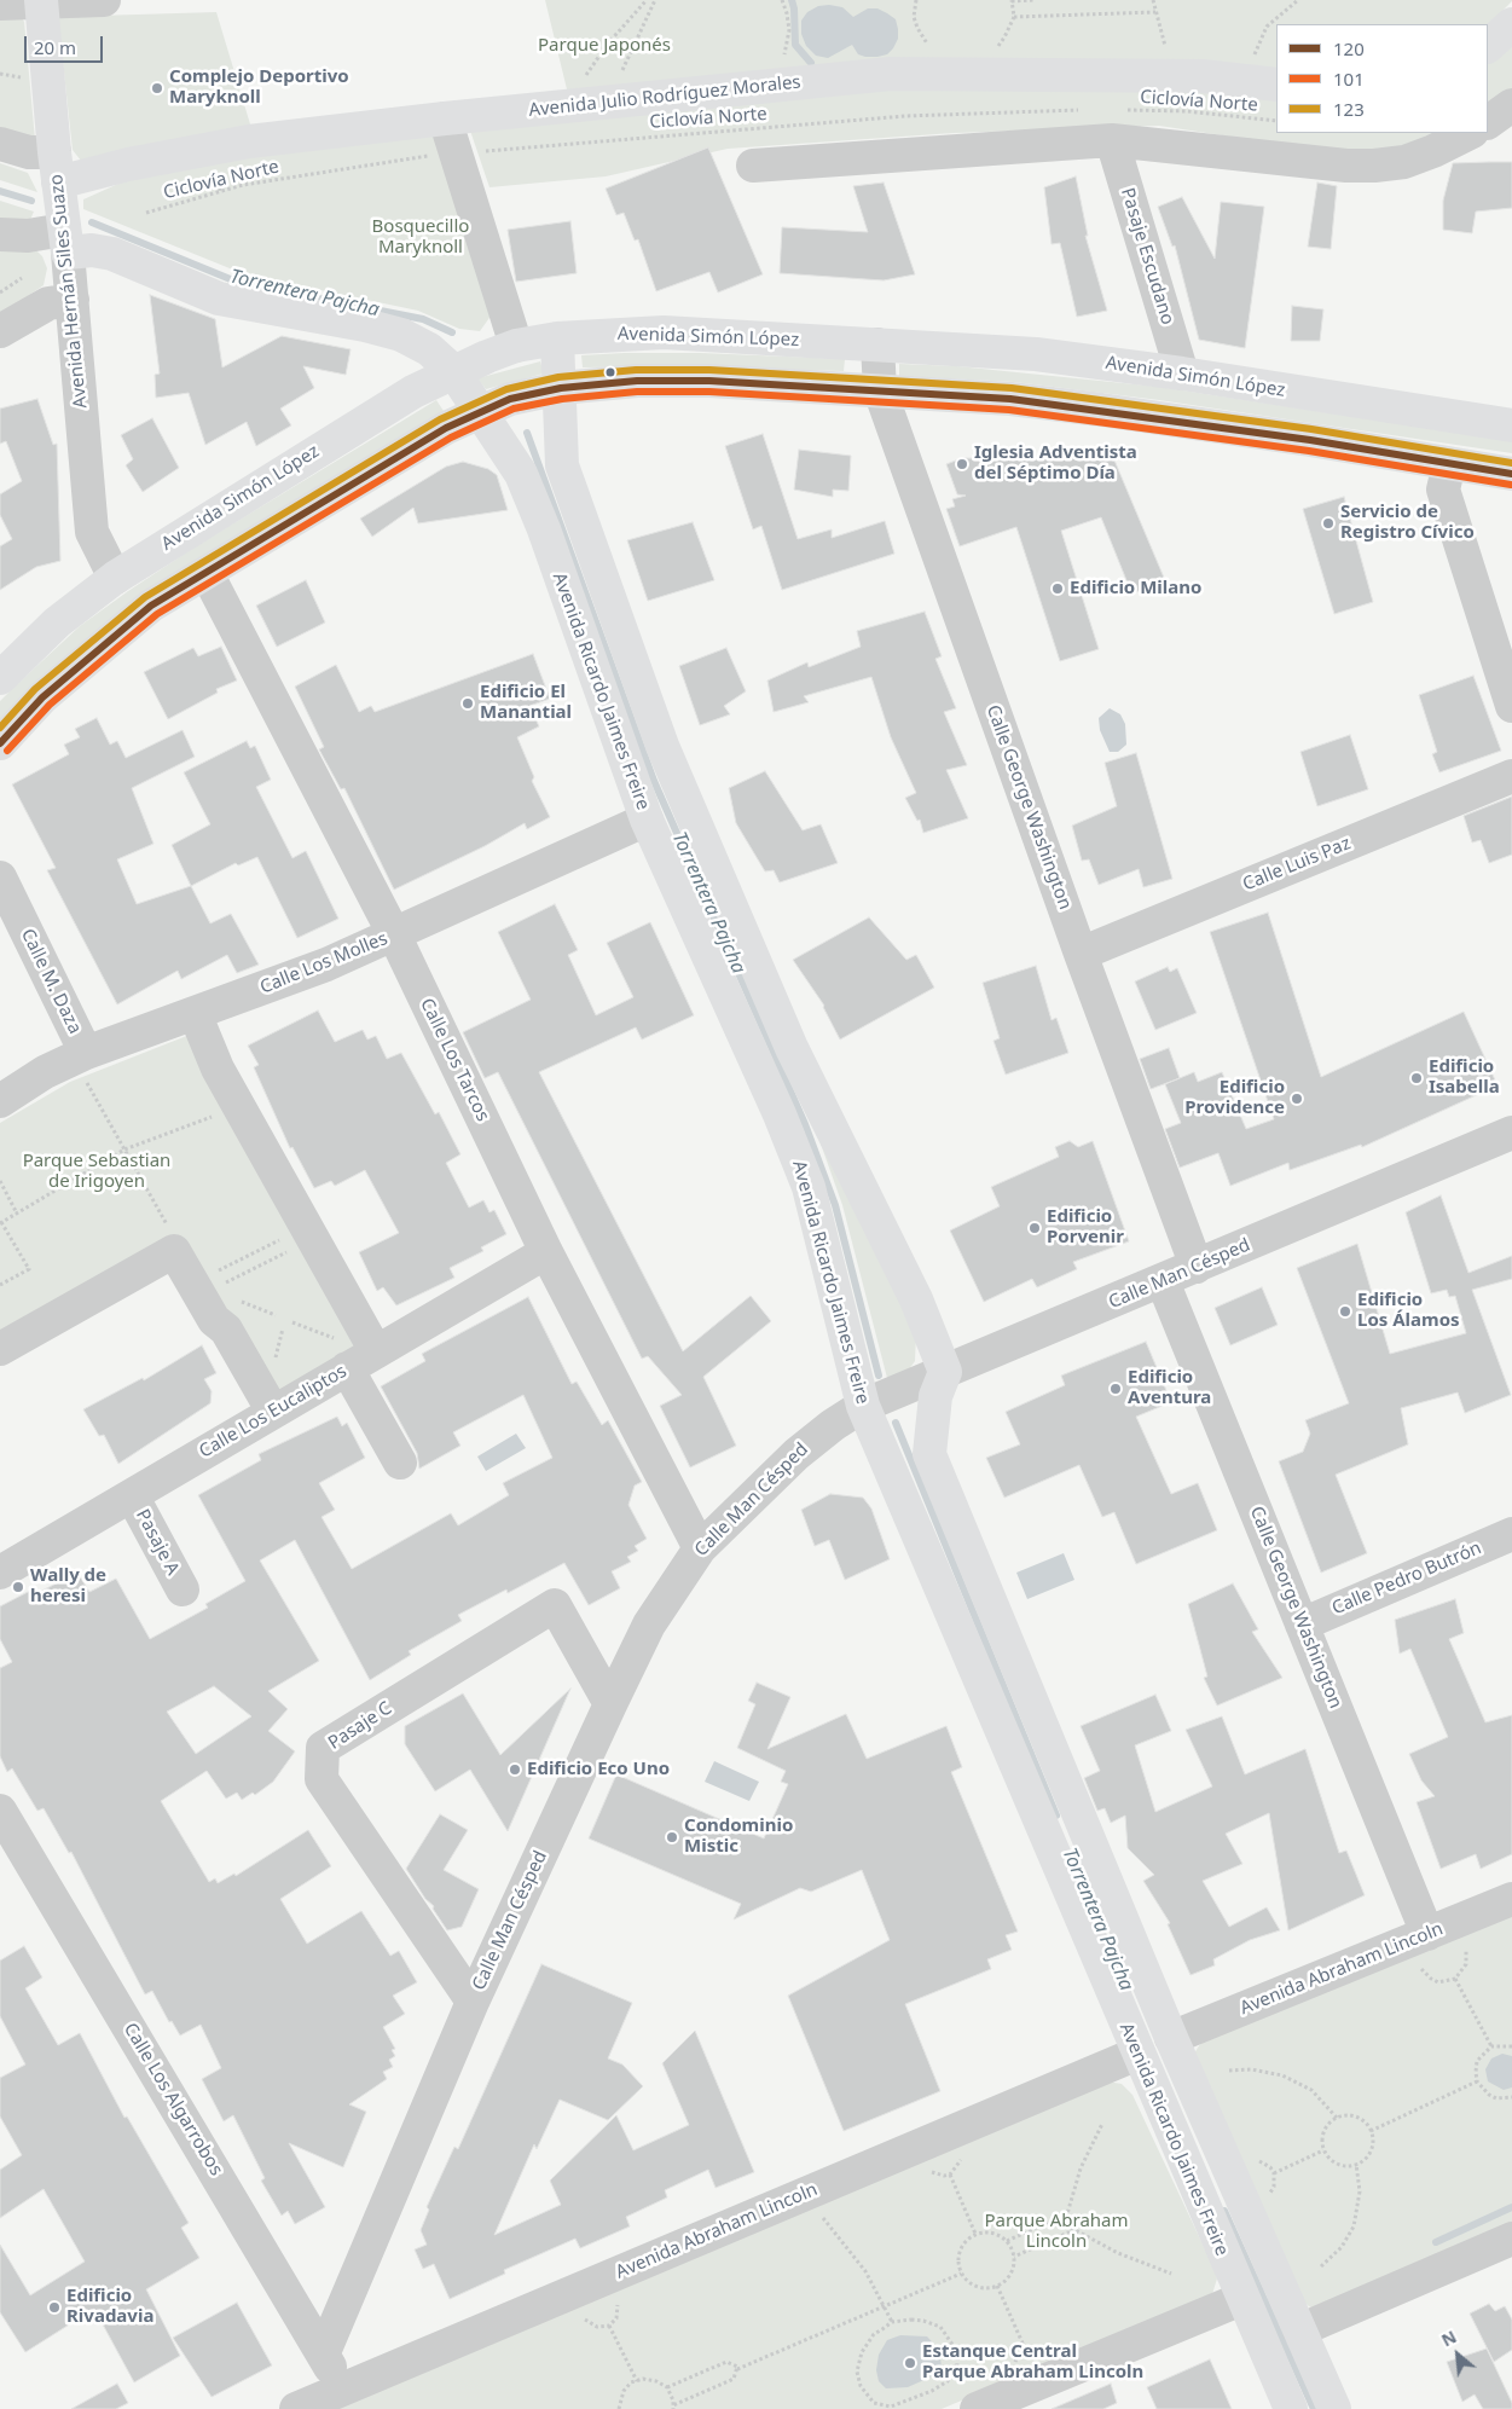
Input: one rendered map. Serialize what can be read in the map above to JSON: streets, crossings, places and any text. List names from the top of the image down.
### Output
{
  "streets": {
    "main road": [
      "Avenida Julio Rodríguez Morales",
      "Avenida Hernán Siles Suazo",
      "Avenida Simón López",
      "Avenida Ricardo Jaimes Freire"
    ],
    "street": [
      "Pasaje Escudano",
      "Calle George Washington",
      "Calle Luis Paz",
      "Calle Los Molles",
      "Calle M. Daza",
      "Calle Los Tarcos",
      "Calle Man Césped",
      "Calle Los Eucaliptos",
      "Pasaje A",
      "Calle Pedro Butrón",
      "Pasaje C",
      "Avenida Abraham Lincoln",
      "Calle Los Algarrobos"
    ],
    "path": ["Ciclovía Norte"]
  },
  "crossings": [
    ["Avenida Julio Rodríguez Morales", "Ciclovía Norte"],
    ["Avenida Julio Rodríguez Morales", "Avenida Hernán Siles Suazo"],
    ["Ciclovía Norte", "Pasaje Escudano"],
    ["Pasaje Escudano", "Avenida Simón López"],
    ["Avenida Hernán Siles Suazo", "Avenida Simón López"],
    ["Avenida Hernán Siles Suazo", "Avenida Ricardo Jaimes Freire"],
    ["Avenida Simón López", "Avenida Ricardo Jaimes Freire"],
    ["Avenida Simón López", "Calle George Washington"],
    ["Avenida Ricardo Jaimes Freire", "Calle Los Molles"],
    ["Avenida Ricardo Jaimes Freire", "Calle Man Césped"],
    ["Avenida Ricardo Jaimes Freire", "Avenida Abraham Lincoln"],
    ["Calle George Washington", "Calle Luis Paz"],
    ["Calle George Washington", "Calle Man Césped"],
    ["Calle George Washington", "Calle Pedro Butrón"],
    ["Calle George Washington", "Avenida Abraham Lincoln"],
    ["Calle Los Molles", "Calle M. Daza"],
    ["Calle Los Molles", "Calle Los Tarcos"],
    ["Calle Los Tarcos", "Calle Man Césped"],
    ["Calle Los Tarcos", "Calle Los Eucaliptos"],
    ["Calle Man Césped", "Pasaje C"],
    ["Calle Man Césped", "Calle Los Algarrobos"],
    ["Calle Los Eucaliptos", "Pasaje A"],
    ["Avenida Abraham Lincoln", "Calle Los Algarrobos"]
  ],
  "water": ["Torrentera Pajcha"],
  "parks": [
    "Parque Japonés",
    "Bosquecillo Maryknoll",
    "Parque Sebastian de Irigoyen",
    "Parque Abraham Lincoln"
  ],
  "places": [
    "Complejo Deportivo Maryknoll",
    "Iglesia Adventista del Séptimo Día",
    "Servicio de Registro Cívico",
    "Edificio Milano",
    "Edificio El Manantial",
    "Edificio Isabella",
    "Edificio Providence",
    "Edificio Porvenir",
    "Edificio Los Álamos",
    "Edificio Aventura",
    "Wally de heresi",
    "Edificio Eco Uno",
    "Condominio Mistic",
    "Edificio Rivadavia",
    "Estanque Central Parque Abraham Lincoln"
  ],
  "lines": ["transit line 123", "transit line 120", "transit line 101"],
  "legend": ["120", "101", "123"],
  "scale_bar": "20 m",
  "north": "top left"
}
